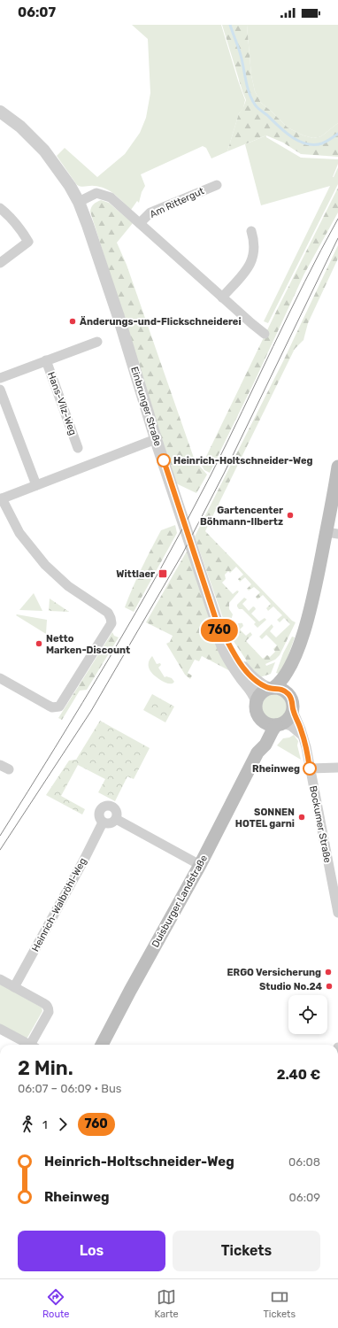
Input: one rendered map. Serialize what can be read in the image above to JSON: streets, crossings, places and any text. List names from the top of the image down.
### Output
{
  "streets": {
    "main road": ["Duisburger Landstraße"],
    "street": [
      "Am Rittergut",
      "Hans-Vilz-Weg",
      "Einbrunger Straße",
      "Bockumer Straße",
      "Heinrich-Walbröhl-Weg"
    ]
  },
  "crossings": [
    ["Einbrunger Straße", "Bockumer Straße"],
    ["Einbrunger Straße", "Duisburger Landstraße"],
    ["Bockumer Straße", "Duisburger Landstraße"]
  ],
  "places": {
    "other": [
      "Änderungs-und-Flickschneiderei",
      "Heinrich-Holtschneider-Weg",
      "Gartencenter Böhmann-Ilbertz",
      "Netto Marken-Discount",
      "Rheinweg",
      "SONNEN HOTEL garni",
      "ERGO Versicherung",
      "Studio No.24"
    ],
    "transit": ["Wittlaer"]
  },
  "lines": ["bus line 760"],
  "page": {
    "status": "06:07",
    "on_map": "760",
    "heading": ["2 Min.", "06:07 – 06:09 · Bus", "2.40 €"],
    "legs": ["1", "760"],
    "list": [
      {
        "name": "Heinrich-Holtschneider-Weg",
        "value": "06:08"
      },
      {
        "name": "Rheinweg",
        "value": "06:09"
      }
    ],
    "buttons": ["Los", "Tickets"],
    "tabs": ["Route", "Karte", "Tickets"]
  }
}
